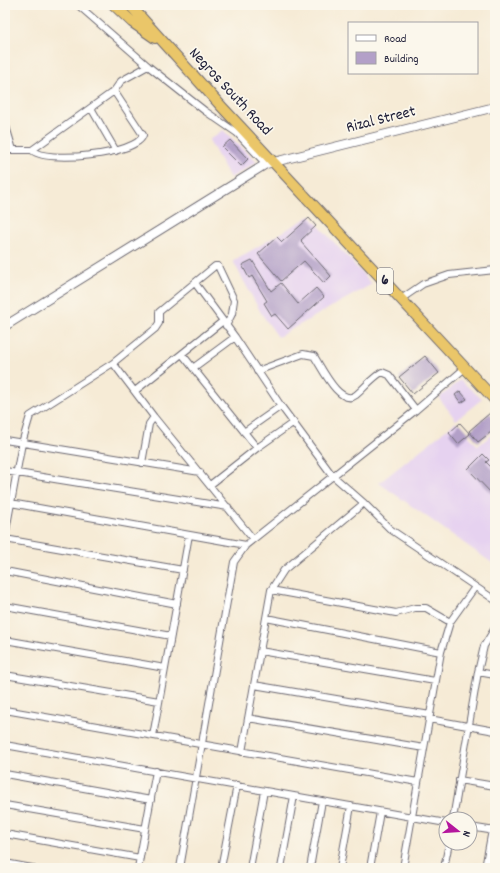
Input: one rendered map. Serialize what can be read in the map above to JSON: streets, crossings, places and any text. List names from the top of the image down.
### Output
{
  "streets": {
    "highway": ["Negros South Road", "6"],
    "street": ["Rizal Street"]
  },
  "crossings": [
    ["Negros South Road", "Rizal Street"],
    ["Negros South Road", "6"],
    ["Rizal Street", "6"]
  ],
  "legend": ["Road", "Building"],
  "north": "right"
}
